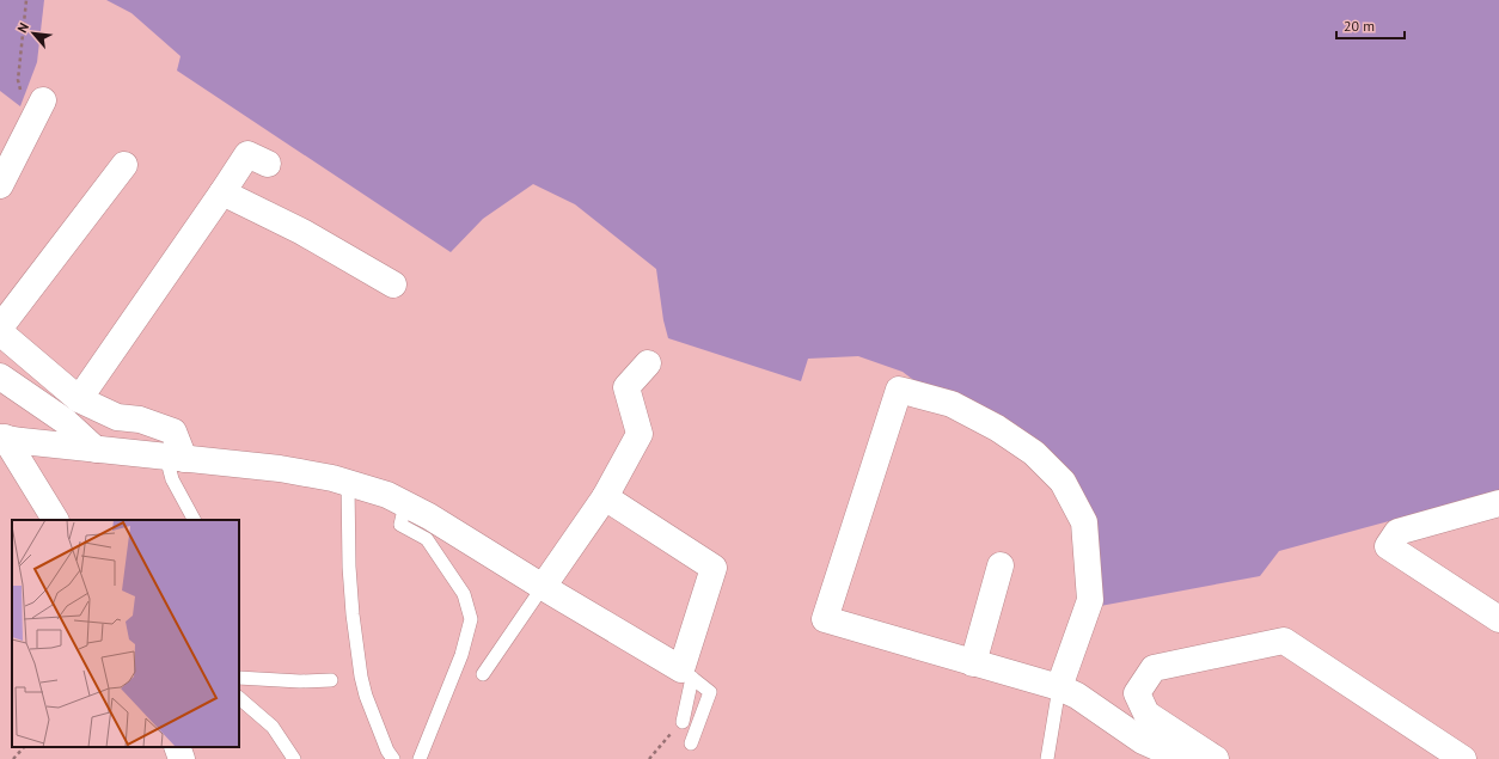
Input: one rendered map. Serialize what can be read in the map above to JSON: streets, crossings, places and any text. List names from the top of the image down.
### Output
{
  "scale_bar": "20 m",
  "north": "top left"
}
